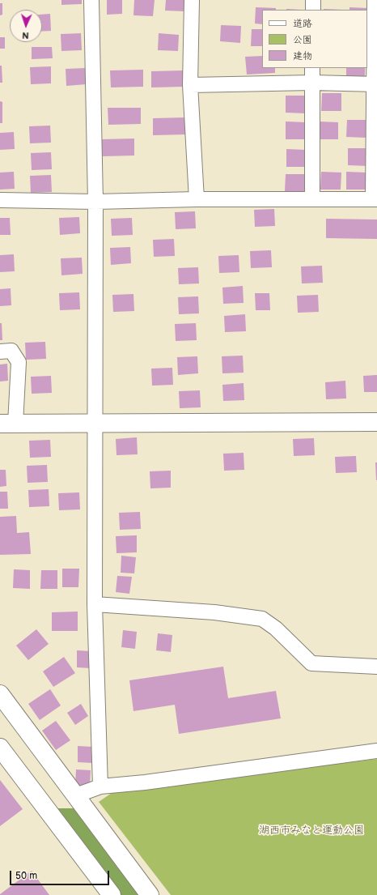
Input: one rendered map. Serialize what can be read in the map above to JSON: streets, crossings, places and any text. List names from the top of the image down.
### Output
{
  "parks": ["湖西市みなと運動公園"],
  "legend": ["道路", "公園", "建物"],
  "scale_bar": "50 m",
  "north": "bottom"
}
